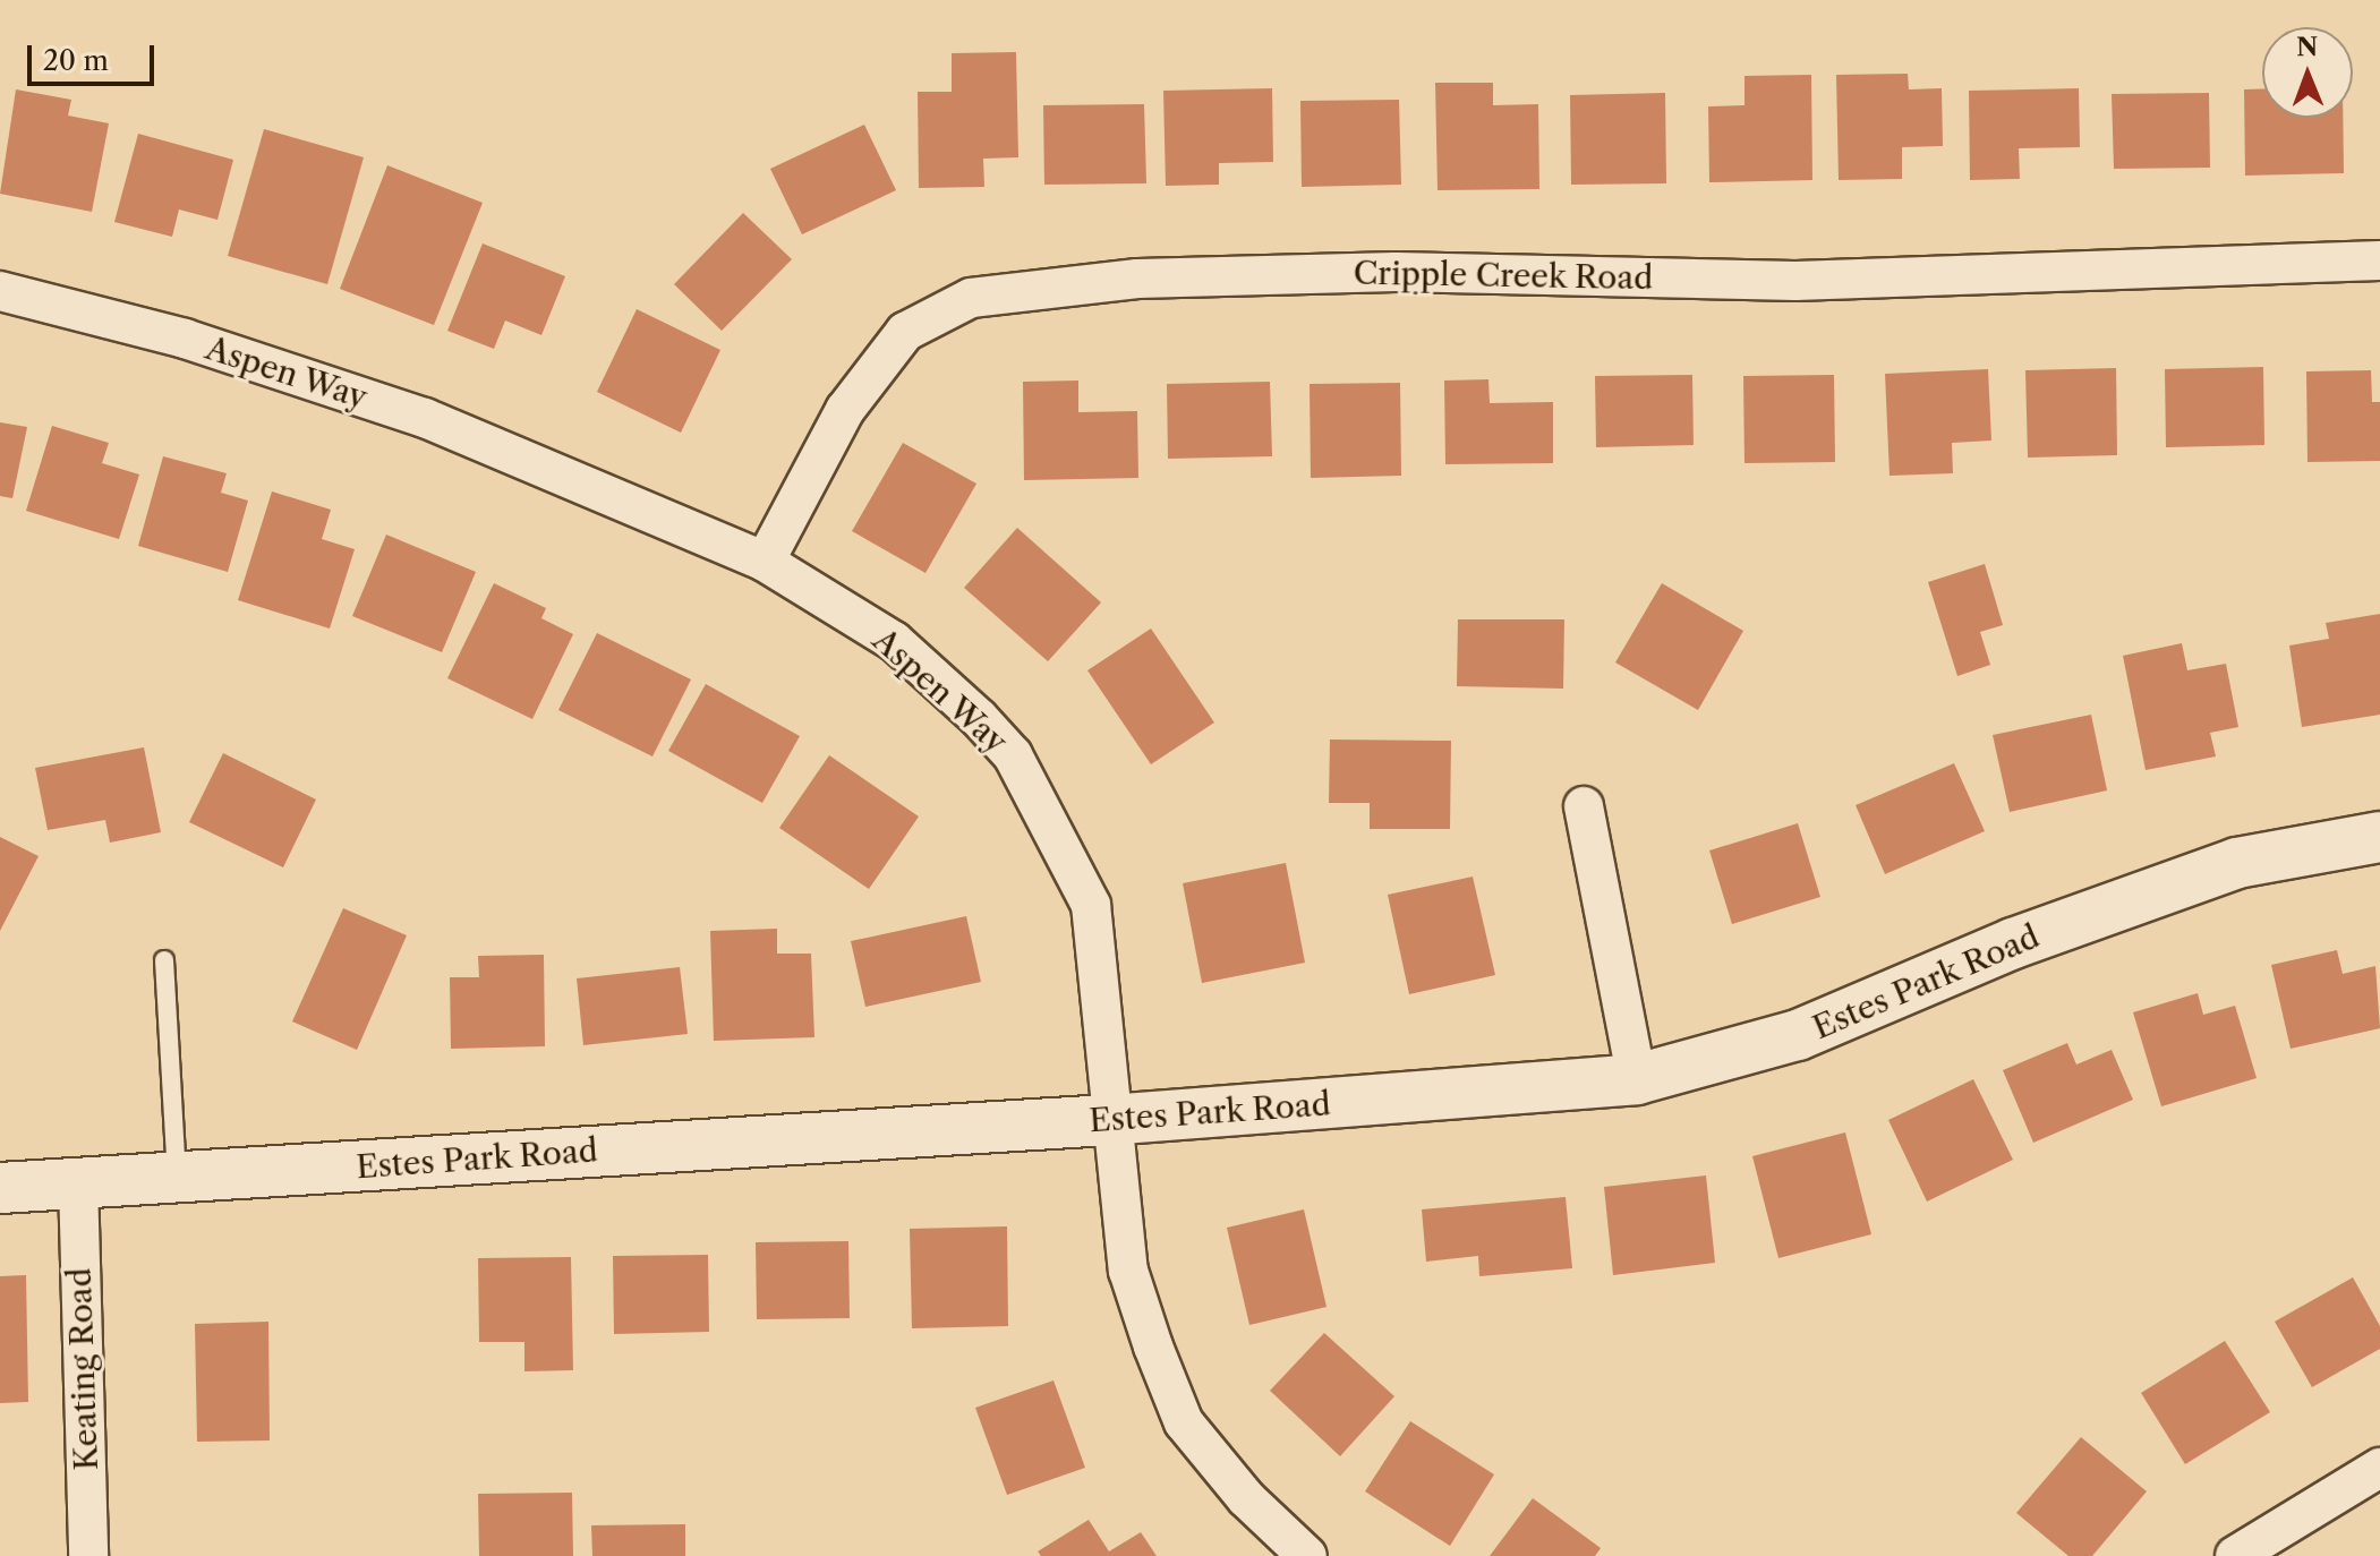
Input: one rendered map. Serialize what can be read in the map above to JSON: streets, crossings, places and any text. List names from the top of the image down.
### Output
{
  "streets": {
    "street": [
      "Cripple Creek Road",
      "Aspen Way",
      "Estes Park Road",
      "Keating Road"
    ]
  },
  "crossings": [
    ["Cripple Creek Road", "Aspen Way"],
    ["Aspen Way", "Estes Park Road"],
    ["Estes Park Road", "Keating Road"]
  ],
  "scale_bar": "20 m",
  "north": "top"
}
